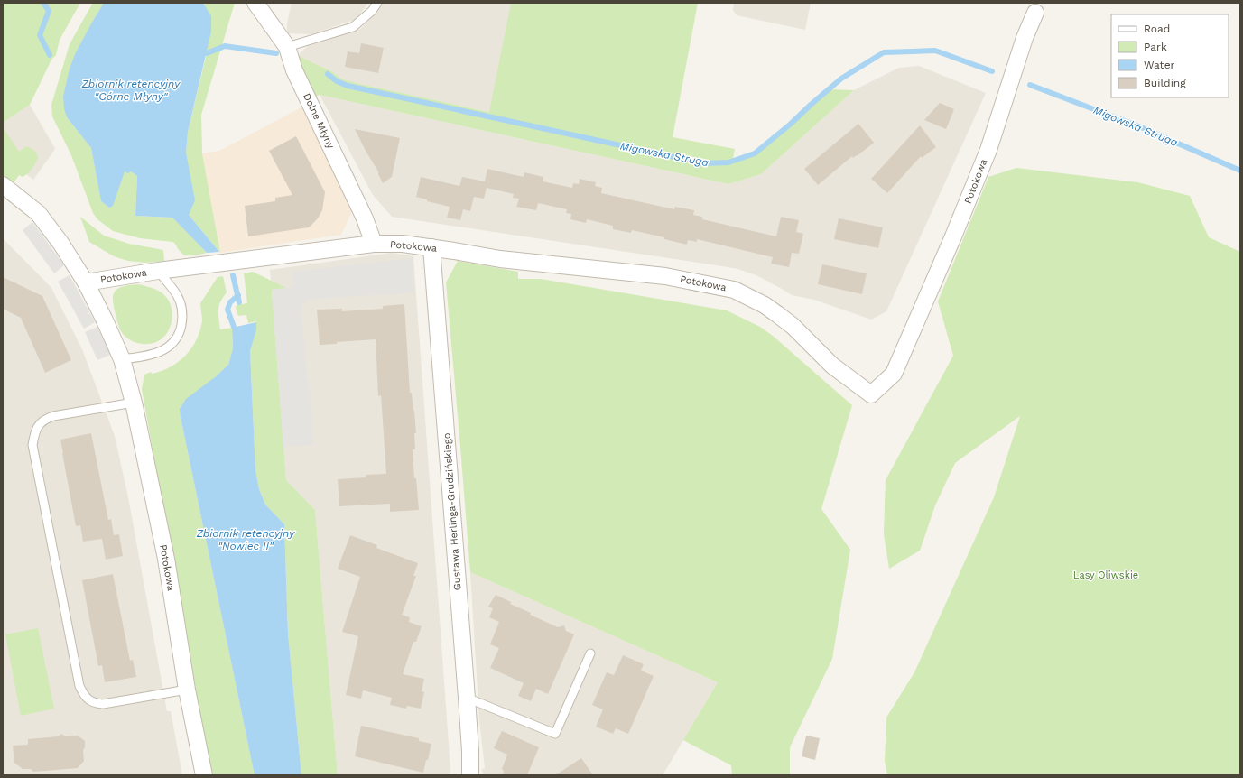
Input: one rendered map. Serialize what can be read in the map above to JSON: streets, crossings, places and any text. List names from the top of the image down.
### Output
{
  "streets": {
    "street": ["Dolne Młyny", "Potokowa", "Gustawa Herlinga-Grudzińskiego"]
  },
  "crossings": [
    ["Dolne Młyny", "Potokowa"],
    ["Potokowa", "Gustawa Herlinga-Grudzińskiego"]
  ],
  "water": ["Zbiornik retencyjny \"Górne Młyny\"", "Migowska Struga", "Zbiornik retencyjny \"Nowiec II\""],
  "parks": ["Lasy Oliwskie"],
  "legend": [
    "Road",
    "Park",
    "Water",
    "Building"
  ]
}
